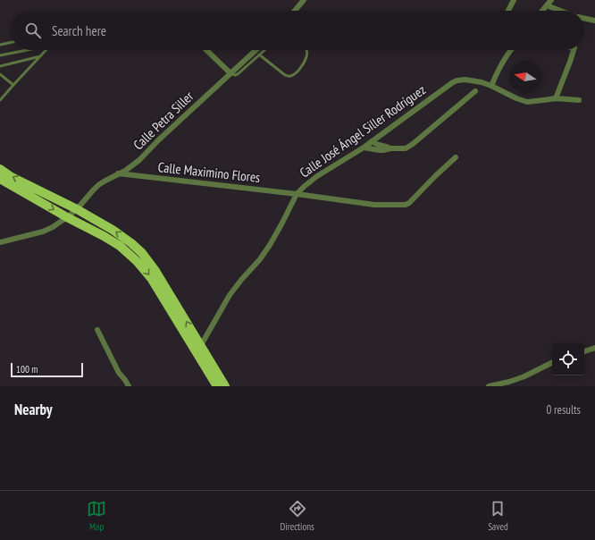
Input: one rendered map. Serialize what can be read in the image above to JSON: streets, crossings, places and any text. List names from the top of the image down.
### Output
{
  "streets": {
    "street": ["Calle Petra Siller", "Calle José Ángel Siller Rodríguez", "Calle Maximino Flores"]
  },
  "crossings": [
    ["Calle Petra Siller", "Calle Maximino Flores"],
    ["Calle José Ángel Siller Rodríguez", "Calle Maximino Flores"]
  ],
  "scale_bar": "100 m",
  "north": "left",
  "page": {
    "search": "Search here",
    "scale": "100 m",
    "heading": ["Nearby", "0 results"],
    "nav": ["Map", "Directions", "Saved"]
  }
}
